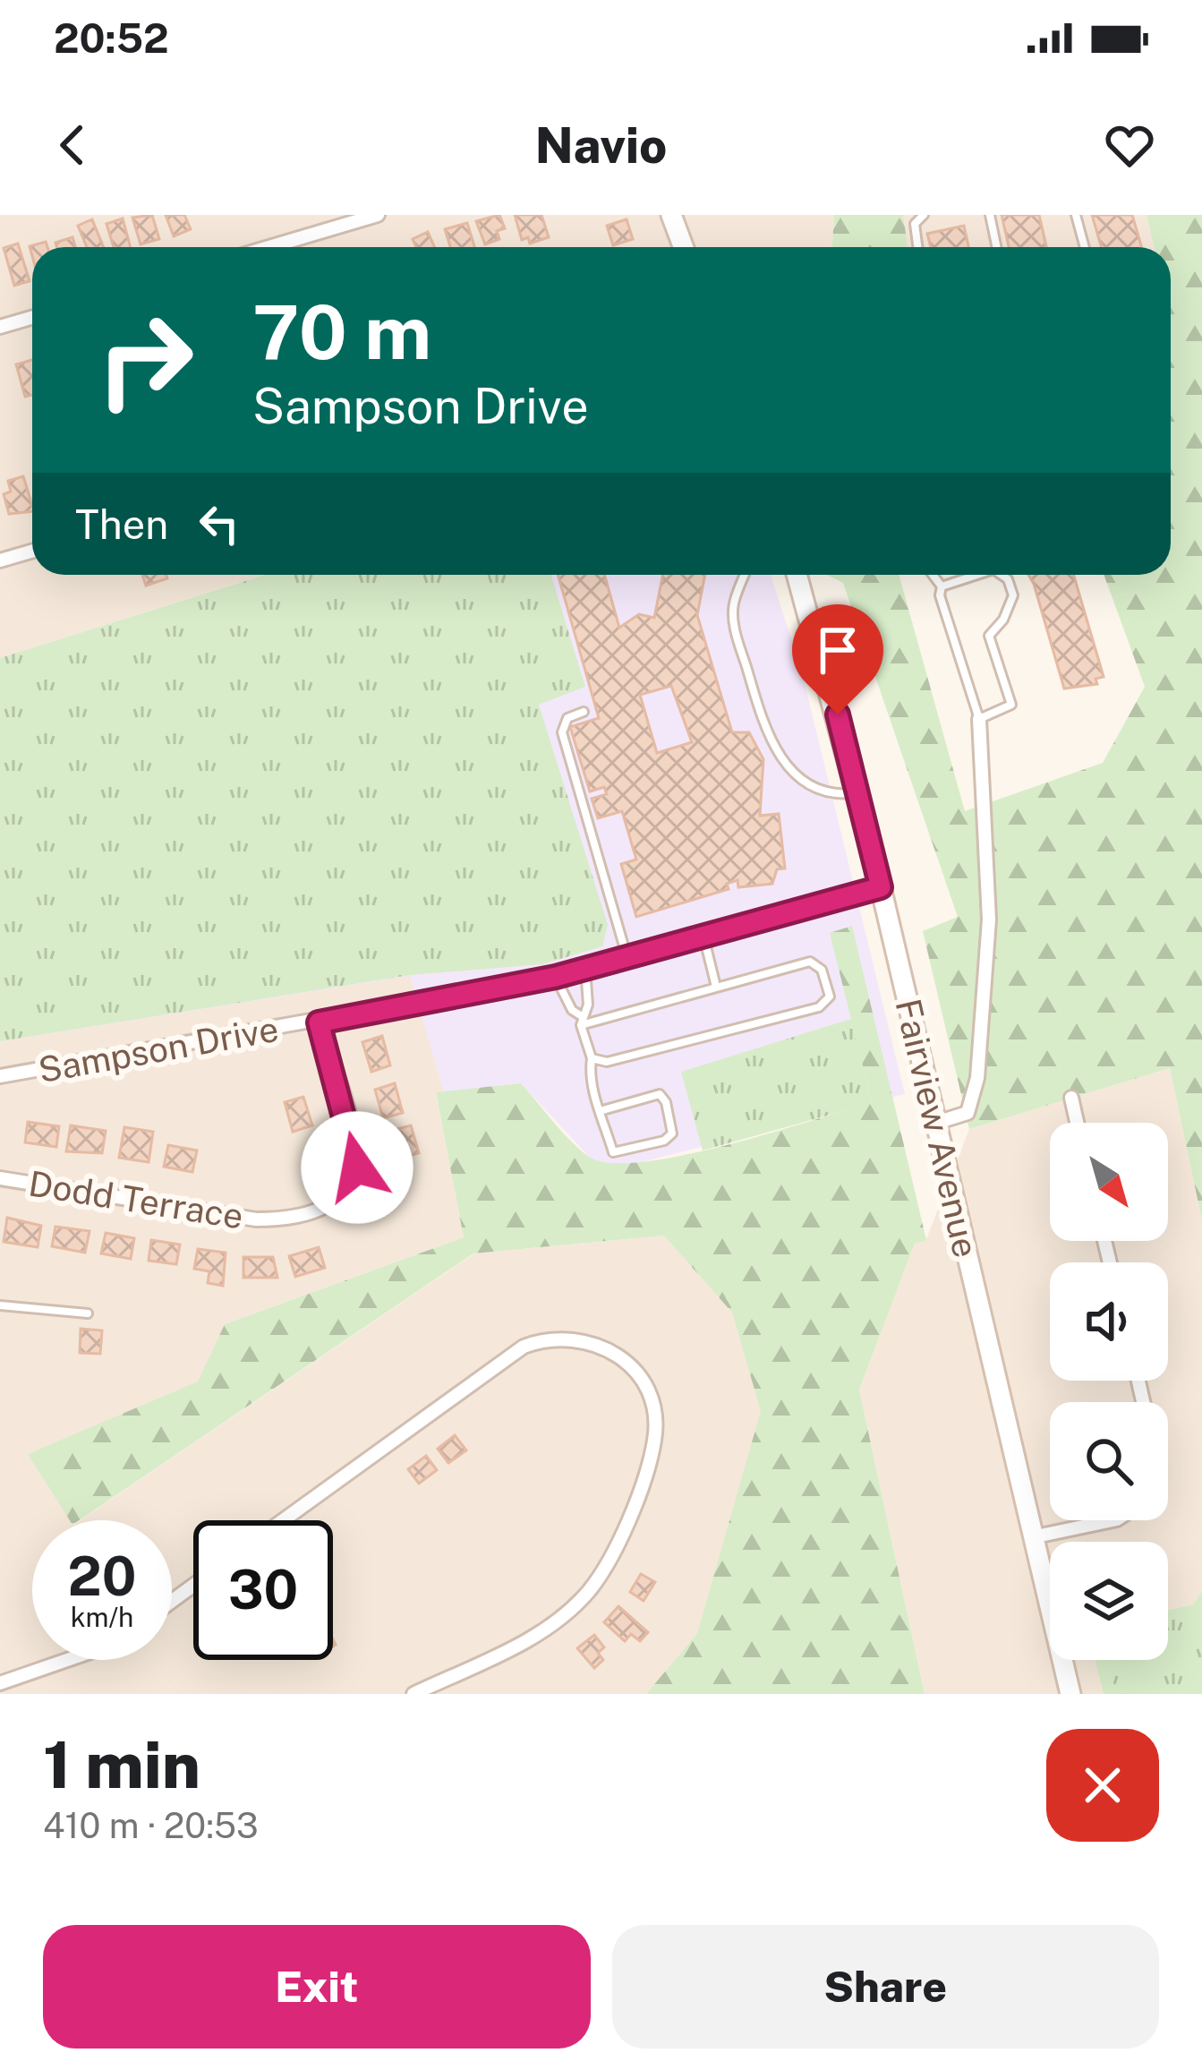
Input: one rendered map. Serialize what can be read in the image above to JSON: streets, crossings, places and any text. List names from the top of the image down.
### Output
{
  "streets": {
    "main road": ["Fairview Avenue"],
    "street": ["Sampson Drive", "Dodd Terrace"]
  },
  "crossings": [
    ["Sampson Drive", "Fairview Avenue"],
    ["Sampson Drive", "Dodd Terrace"]
  ],
  "north": "bottom right",
  "page": {
    "status": "20:52",
    "header": "Navio",
    "turn": ["70 m", "Sampson Drive"],
    "then": "Then",
    "speed": "20 km/h",
    "limit": "30",
    "heading": ["1 min", "410 m · 20:53"],
    "buttons": ["Exit", "Share"]
  }
}
